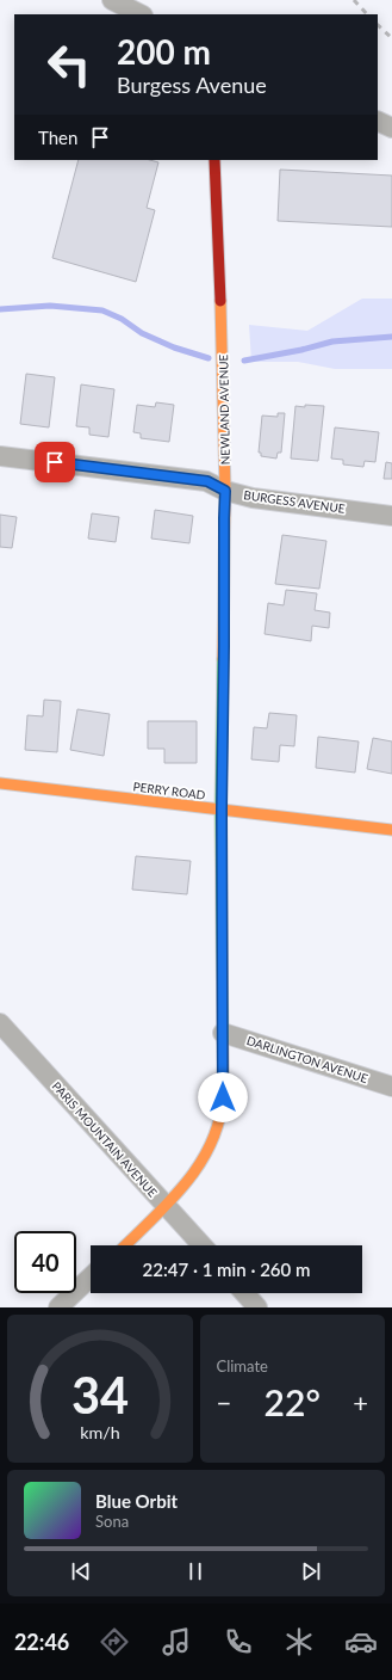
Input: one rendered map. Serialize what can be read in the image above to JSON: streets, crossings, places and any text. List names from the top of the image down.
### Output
{
  "streets": {
    "street": [
      "NEWLAND AVENUE",
      "BURGESS AVENUE",
      "PERRY ROAD",
      "DARLINGTON AVENUE",
      "PARIS MOUNTAIN AVENUE"
    ]
  },
  "crossings": [
    ["NEWLAND AVENUE", "BURGESS AVENUE"],
    ["NEWLAND AVENUE", "PERRY ROAD"],
    ["NEWLAND AVENUE", "DARLINGTON AVENUE"],
    ["NEWLAND AVENUE", "PARIS MOUNTAIN AVENUE"]
  ],
  "page": {
    "turn": ["200 m", "Burgess Avenue"],
    "then": "Then",
    "limit": "40",
    "trip": "22:47 · 1 min · 260 m",
    "tile": "Climate",
    "heat": ["−", "22°", "+"],
    "song": ["Blue Orbit", "Sona"],
    "tabs": "22:46",
    "gauge": ["34", "km/h"]
  }
}
